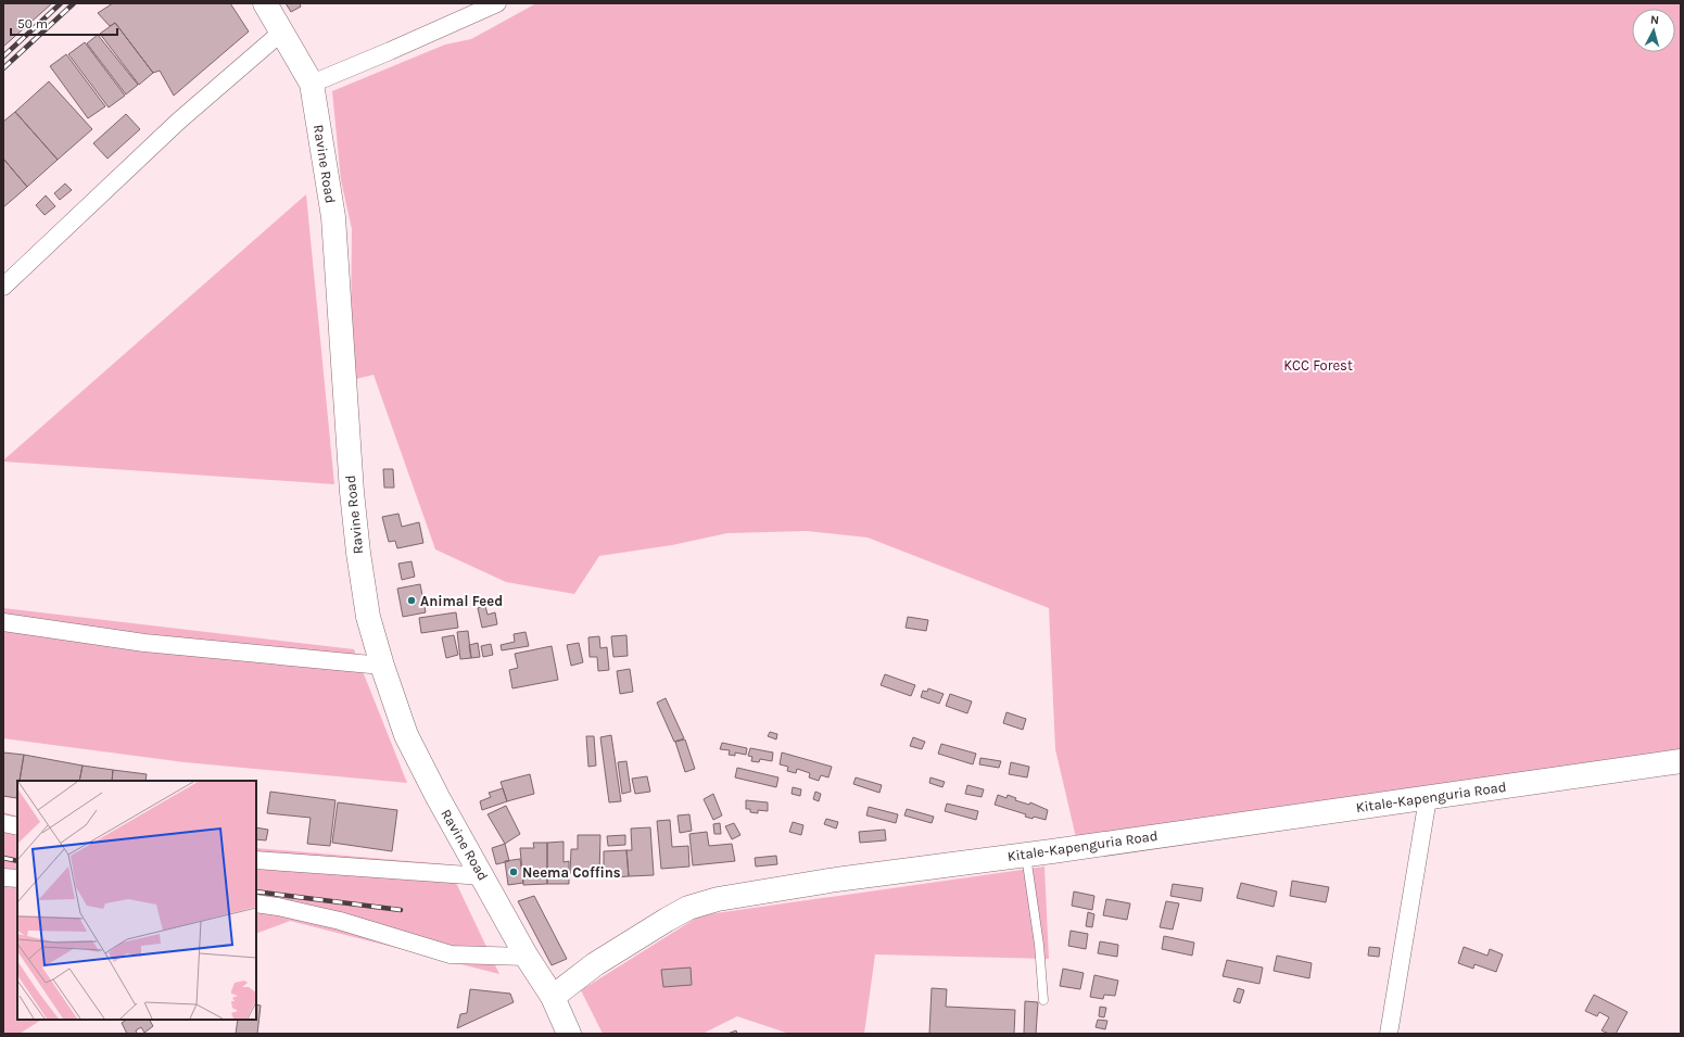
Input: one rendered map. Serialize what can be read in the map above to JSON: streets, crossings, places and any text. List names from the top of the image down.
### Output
{
  "streets": {
    "main road": ["Ravine Road", "Kitale-Kapenguria Road"]
  },
  "crossings": [
    ["Ravine Road", "Kitale-Kapenguria Road"]
  ],
  "parks": ["KCC Forest"],
  "places": ["Animal Feed", "Neema Coffins"],
  "scale_bar": "50 m",
  "north": "top"
}
